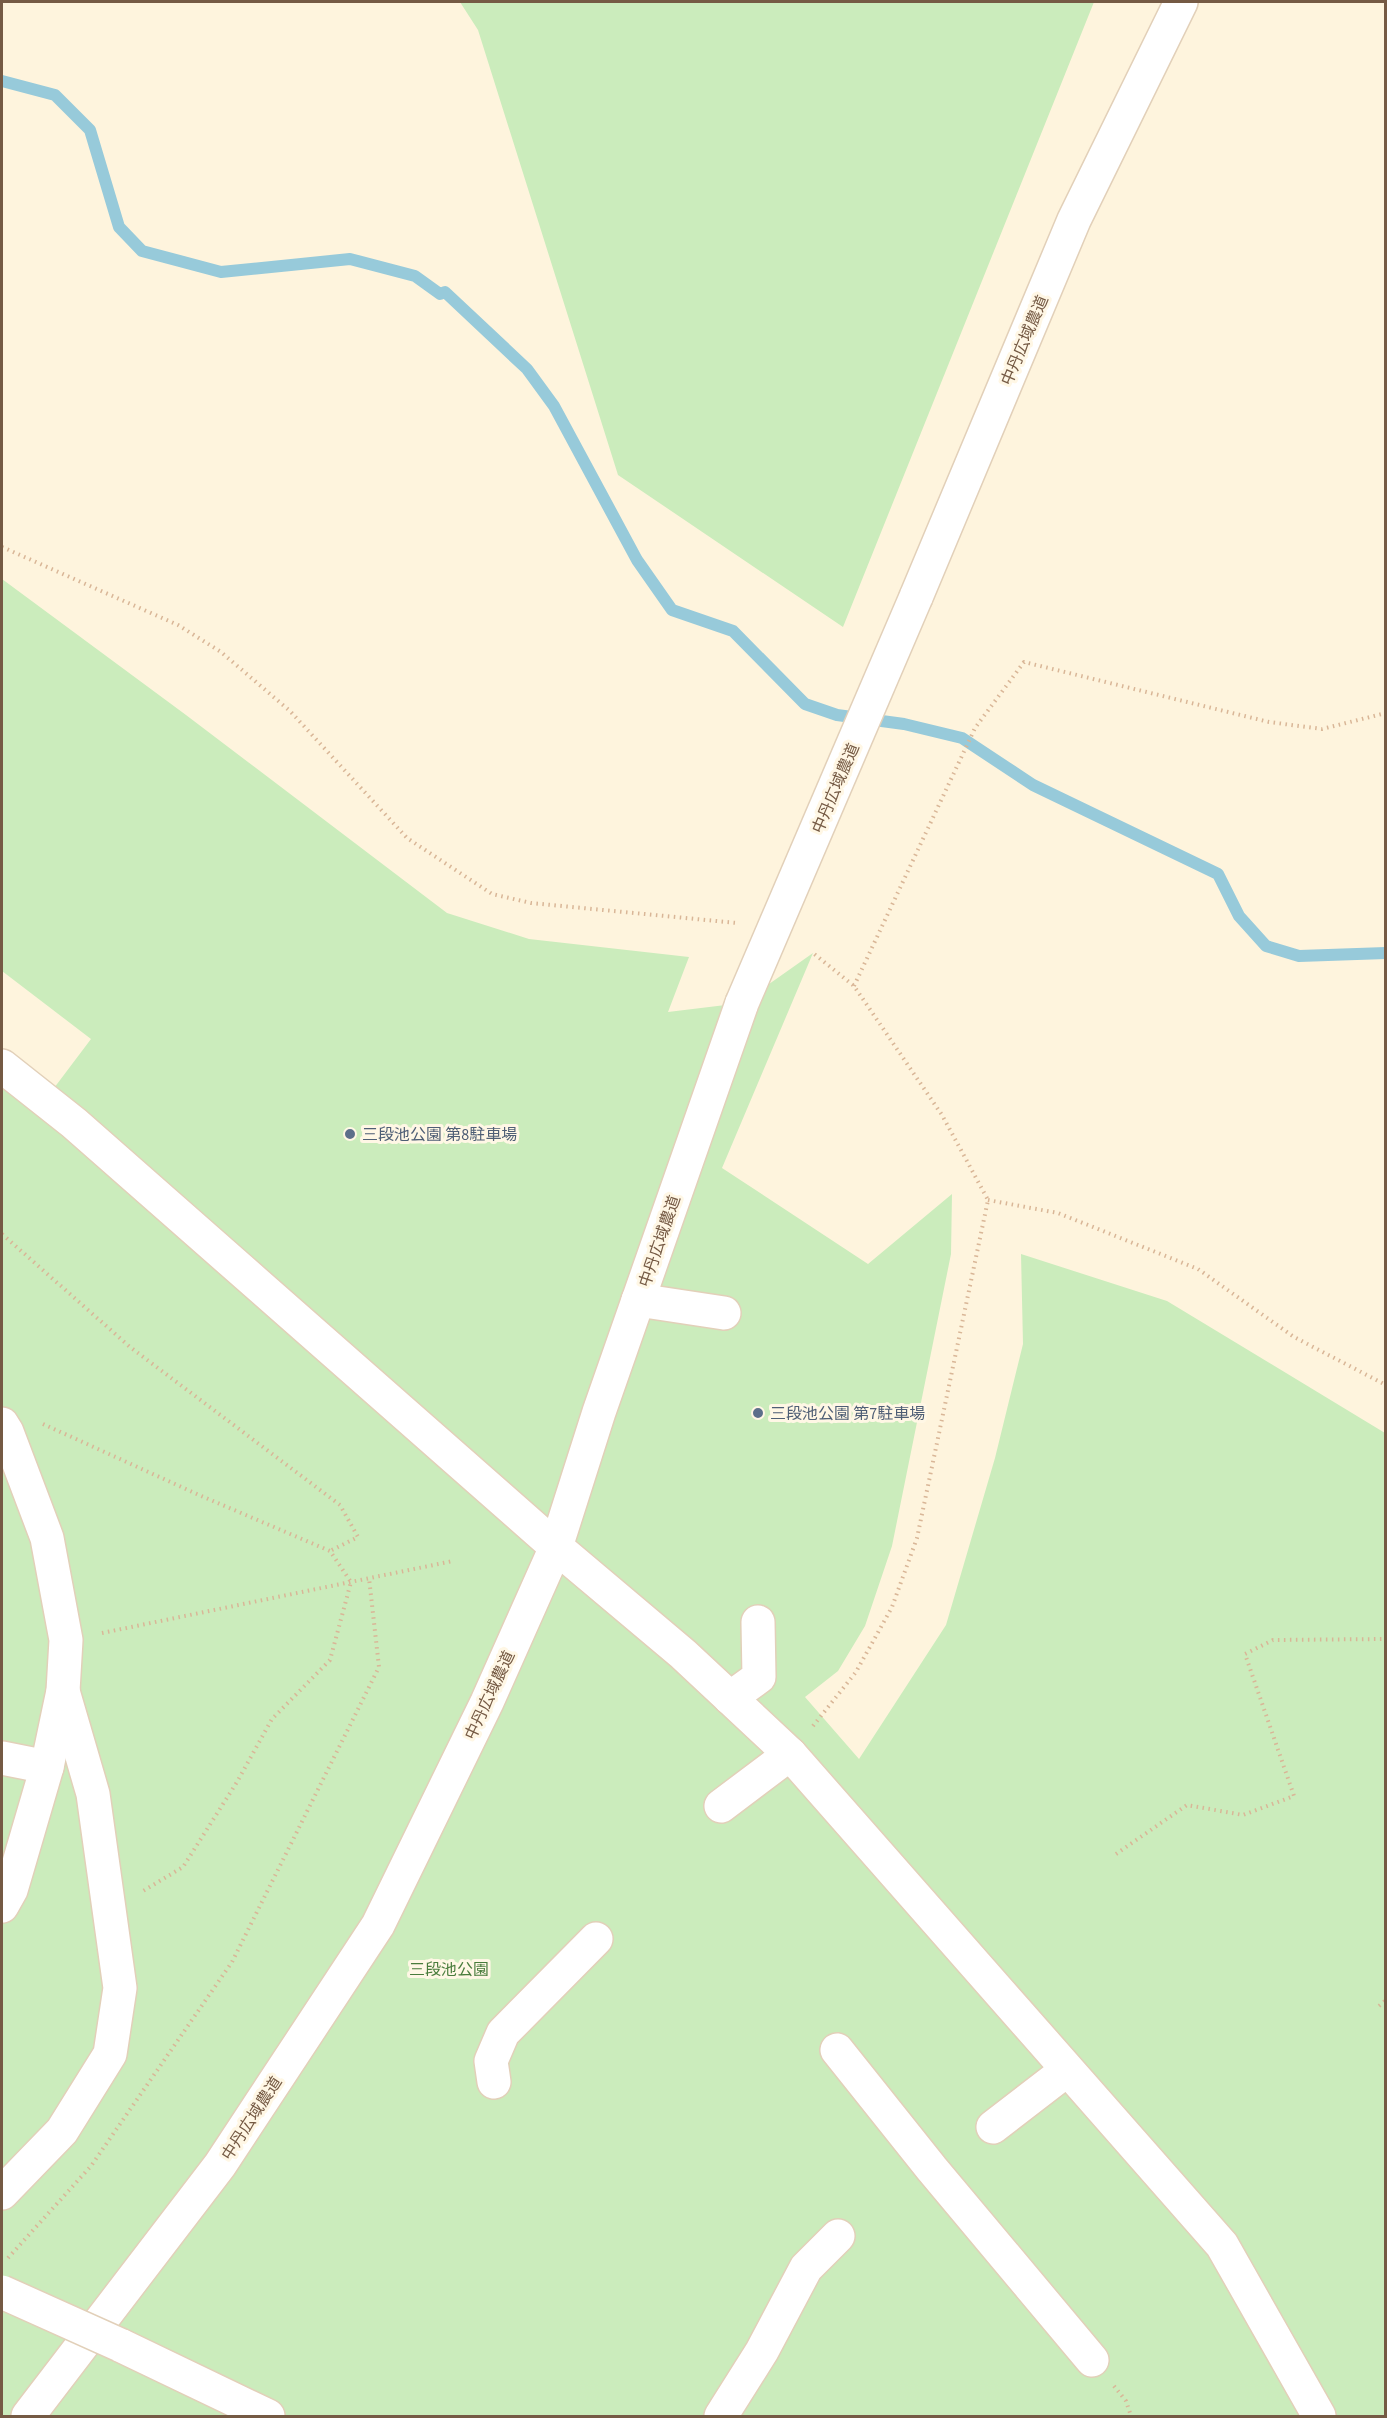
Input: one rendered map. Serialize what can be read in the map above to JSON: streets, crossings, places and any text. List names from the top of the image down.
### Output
{
  "streets": {
    "street": ["中丹広域農道"]
  },
  "parks": ["三段池公園"],
  "places": ["三段池公園 第8駐車場", "三段池公園 第7駐車場"]
}
